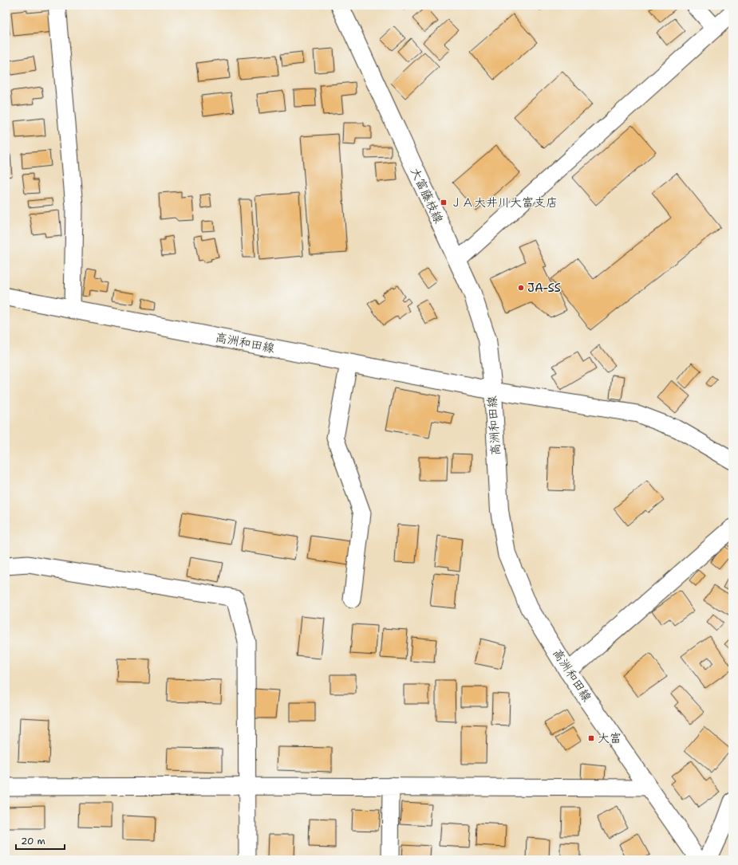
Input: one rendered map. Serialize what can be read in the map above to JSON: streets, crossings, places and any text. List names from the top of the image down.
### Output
{
  "streets": {
    "main road": ["大富藤枝線", "高洲和田線"]
  },
  "crossings": [
    ["大富藤枝線", "高洲和田線"]
  ],
  "places": {
    "transit": ["ＪＡ大井川大富支店", "大富"],
    "other": ["JA-SS"]
  },
  "scale_bar": "20 m"
}
